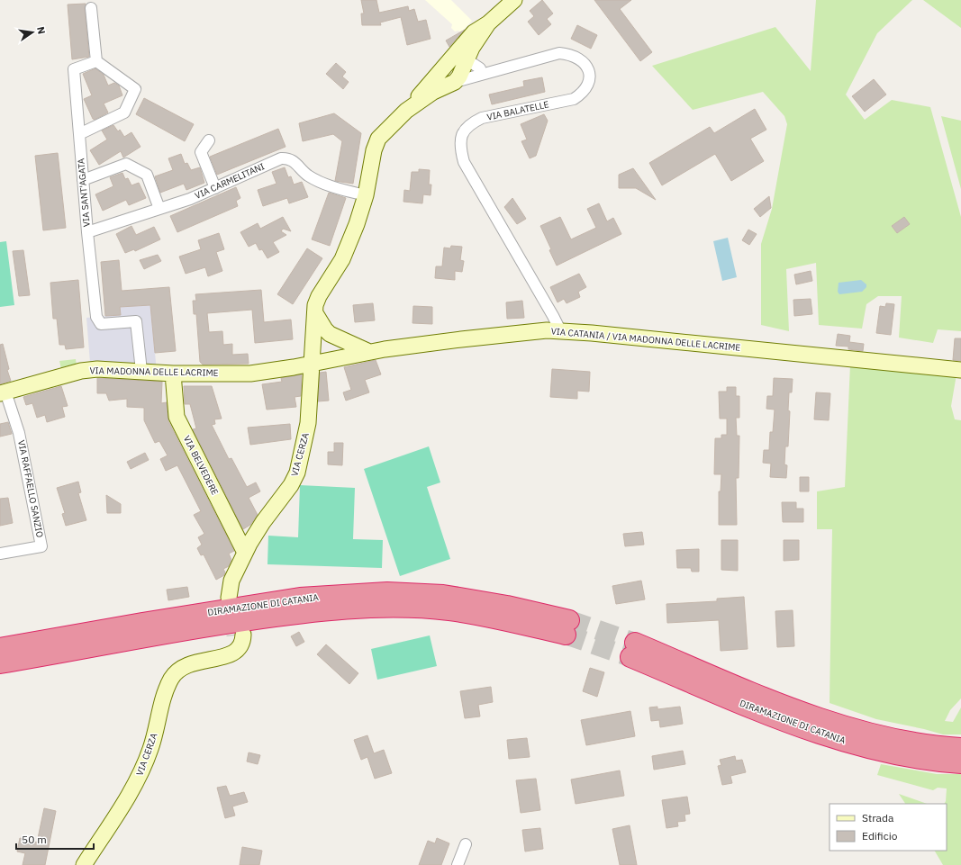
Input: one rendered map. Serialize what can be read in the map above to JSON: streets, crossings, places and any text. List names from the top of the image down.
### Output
{
  "streets": {
    "highway": ["DIRAMAZIONE DI CATANIA"],
    "main road": [
      "VIA CATANIA / VIA MADONNA DELLE LACRIME",
      "VIA MADONNA DELLE LACRIME",
      "VIA CERZA",
      "VIA BELVEDERE"
    ],
    "street": [
      "VIA BALATELLE",
      "VIA CARMELITANI",
      "VIA SANT'AGATA",
      "VIA RAFFAELLO SANZIO"
    ]
  },
  "crossings": [
    ["VIA BALATELLE", "VIA CATANIA / VIA MADONNA DELLE LACRIME"],
    ["VIA CARMELITANI", "VIA SANT'AGATA"],
    ["VIA CARMELITANI", "VIA CERZA"],
    ["VIA SANT'AGATA", "VIA MADONNA DELLE LACRIME"],
    ["VIA CATANIA / VIA MADONNA DELLE LACRIME", "VIA MADONNA DELLE LACRIME"],
    ["VIA CATANIA / VIA MADONNA DELLE LACRIME", "VIA CERZA"],
    ["VIA MADONNA DELLE LACRIME", "VIA CERZA"],
    ["VIA MADONNA DELLE LACRIME", "VIA BELVEDERE"],
    ["VIA MADONNA DELLE LACRIME", "VIA RAFFAELLO SANZIO"],
    ["VIA CERZA", "VIA BELVEDERE"]
  ],
  "legend": ["Strada", "Edificio"],
  "scale_bar": "50 m",
  "north": "right"
}
